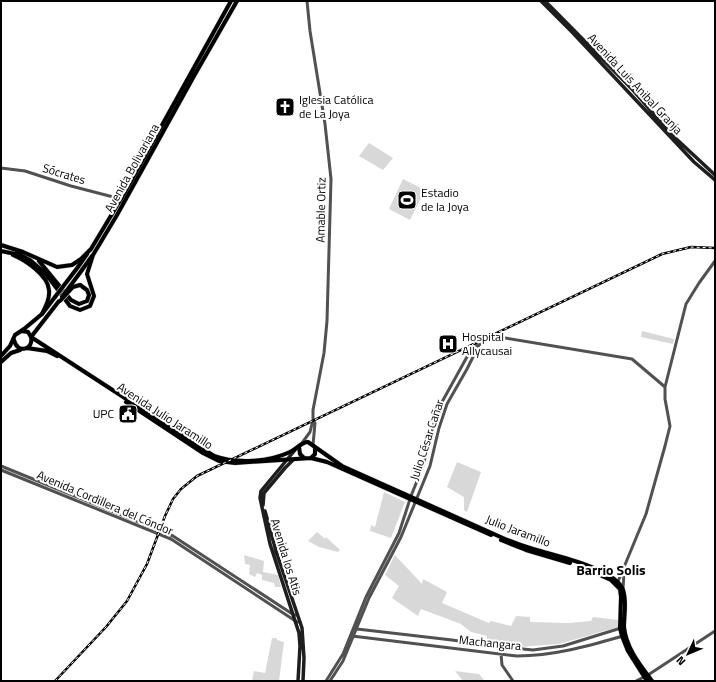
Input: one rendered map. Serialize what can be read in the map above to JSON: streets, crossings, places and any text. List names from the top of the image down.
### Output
{
  "streets": {
    "main road": [
      "Avenida Luis Anibal Granja",
      "Avenida Bolivariana",
      "Avenida Julio Jaramillo",
      "Julio Jaramillo",
      "Avenida los Atis"
    ],
    "street": [
      "Sócrates",
      "Amable Ortiz",
      "Julio César Cañar",
      "Avenida Cordillera del Cóndor",
      "Machangara"
    ]
  },
  "crossings": [
    ["Avenida Bolivariana", "Sócrates"],
    ["Avenida Bolivariana", "Avenida Julio Jaramillo"],
    ["Amable Ortiz", "Avenida Julio Jaramillo"],
    ["Amable Ortiz", "Julio Jaramillo"],
    ["Avenida Julio Jaramillo", "Julio Jaramillo"],
    ["Avenida Julio Jaramillo", "Avenida los Atis"],
    ["Julio César Cañar", "Julio Jaramillo"],
    ["Avenida Cordillera del Cóndor", "Avenida los Atis"],
    ["Julio Jaramillo", "Machangara"]
  ],
  "districts": ["Barrio Solis"],
  "places": {
    "church": ["Iglesia Católica de La Joya"],
    "sports": ["Estadio de la Joya"],
    "hospital": ["Hospital Allycausai"],
    "public building": ["UPC"]
  },
  "north": "bottom left"
}
